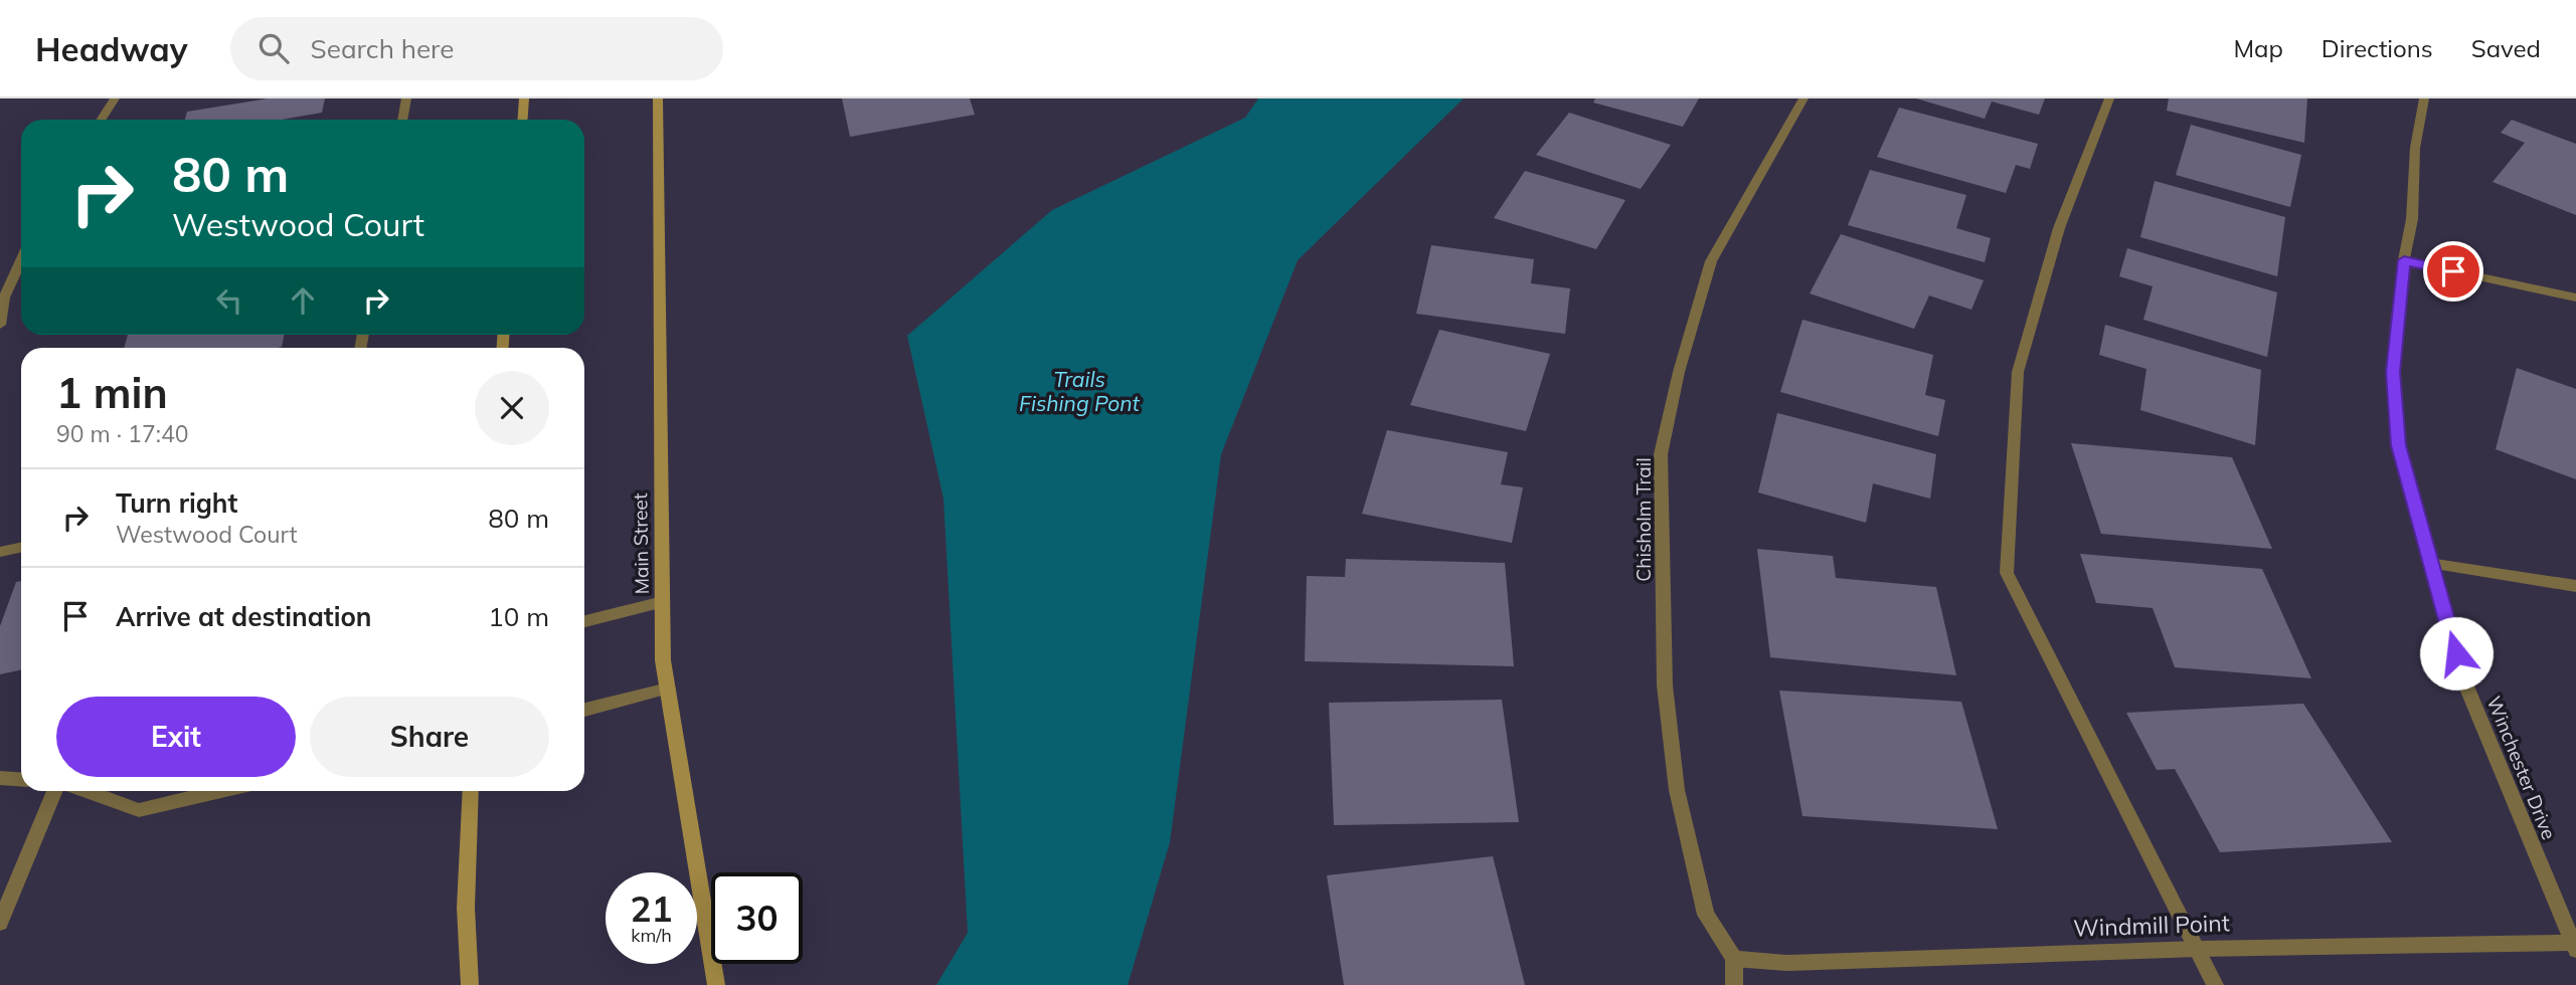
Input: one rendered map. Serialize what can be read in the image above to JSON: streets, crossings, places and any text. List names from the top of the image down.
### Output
{
  "streets": {
    "main road": ["Main Street"],
    "street": ["Chisholm Trail", "Winchester Drive", "Windmill Point"]
  },
  "crossings": [
    ["Chisholm Trail", "Windmill Point"],
    ["Winchester Drive", "Windmill Point"]
  ],
  "water": ["Trails Fishing Pont"],
  "page": {
    "header": "Headway",
    "search": "Search here",
    "nav": ["Map", "Directions", "Saved"],
    "turn": ["80 m", "Westwood Court"],
    "heading": ["1 min", "90 m · 17:40"],
    "list": [
      {
        "name": "Turn right",
        "note": "Westwood Court",
        "value": "80 m"
      },
      {
        "name": "Arrive at destination",
        "value": "10 m"
      }
    ],
    "buttons": ["Exit", "Share"],
    "speed": "21 km/h",
    "limit": "30"
  }
}
